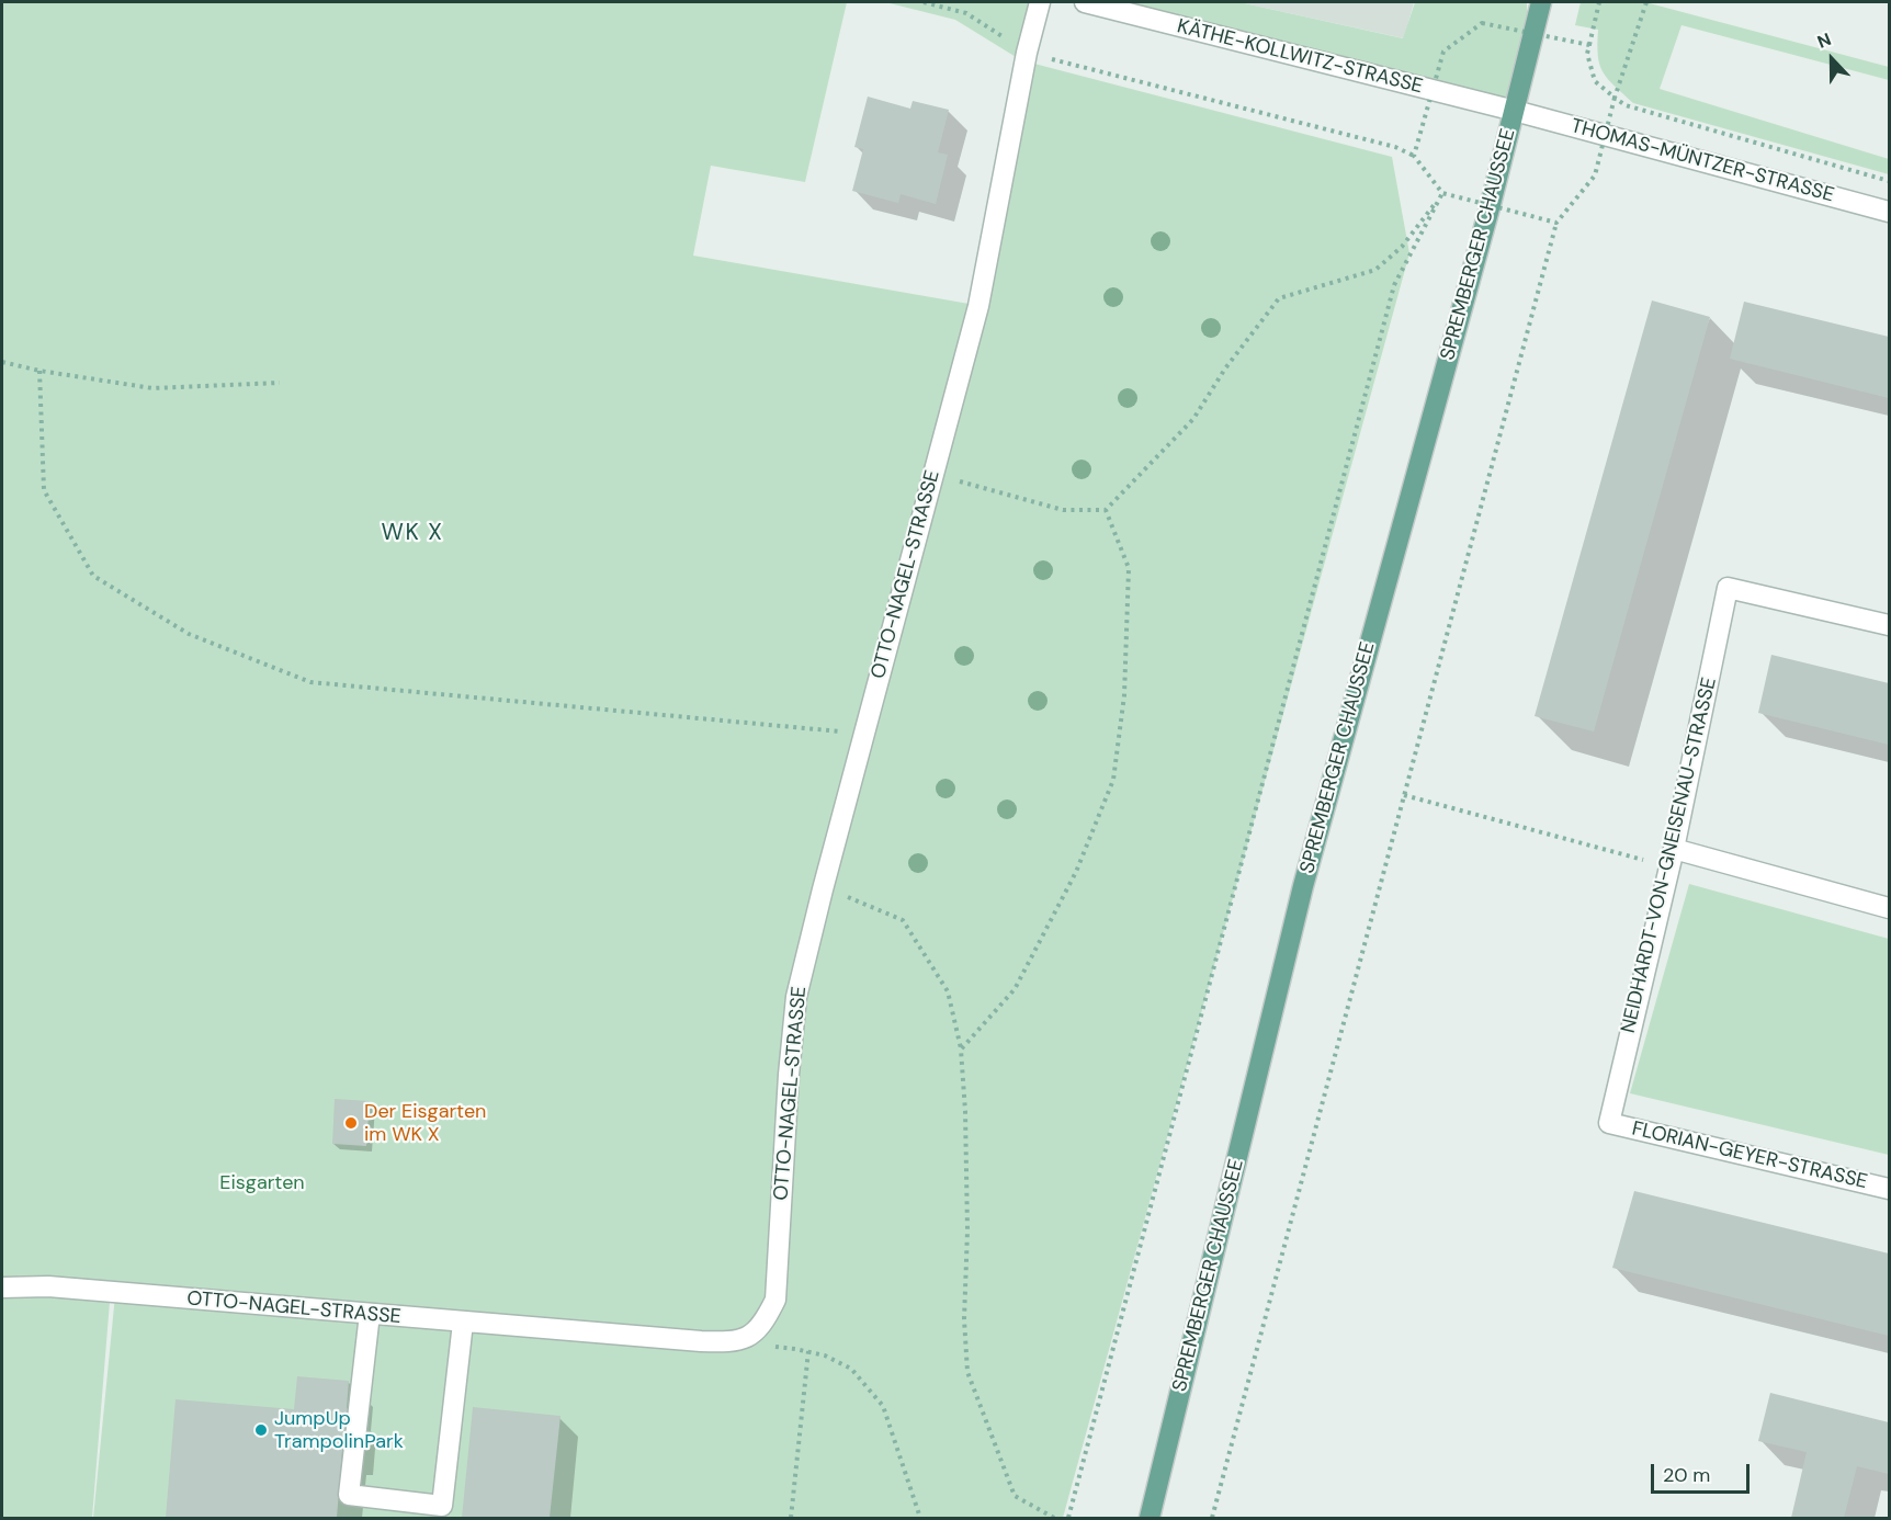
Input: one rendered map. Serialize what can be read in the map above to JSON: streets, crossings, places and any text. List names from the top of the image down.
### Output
{
  "streets": {
    "main road": ["SPREMBERGER CHAUSSEE"],
    "street": [
      "KÄTHE-KOLLWITZ-STRASSE",
      "THOMAS-MÜNTZER-STRASSE",
      "OTTO-NAGEL-STRASSE",
      "NEIDHARDT-VON-GNEISENAU-STRASSE",
      "FLORIAN-GEYER-STRASSE"
    ]
  },
  "crossings": [
    ["KÄTHE-KOLLWITZ-STRASSE", "THOMAS-MÜNTZER-STRASSE"],
    ["KÄTHE-KOLLWITZ-STRASSE", "SPREMBERGER CHAUSSEE"],
    ["THOMAS-MÜNTZER-STRASSE", "SPREMBERGER CHAUSSEE"],
    ["NEIDHARDT-VON-GNEISENAU-STRASSE", "FLORIAN-GEYER-STRASSE"]
  ],
  "districts": ["WK X"],
  "parks": ["Eisgarten"],
  "places": ["Der Eisgarten im WK X", "JumpUp TrampolinPark"],
  "scale_bar": "20 m",
  "north": "top"
}
